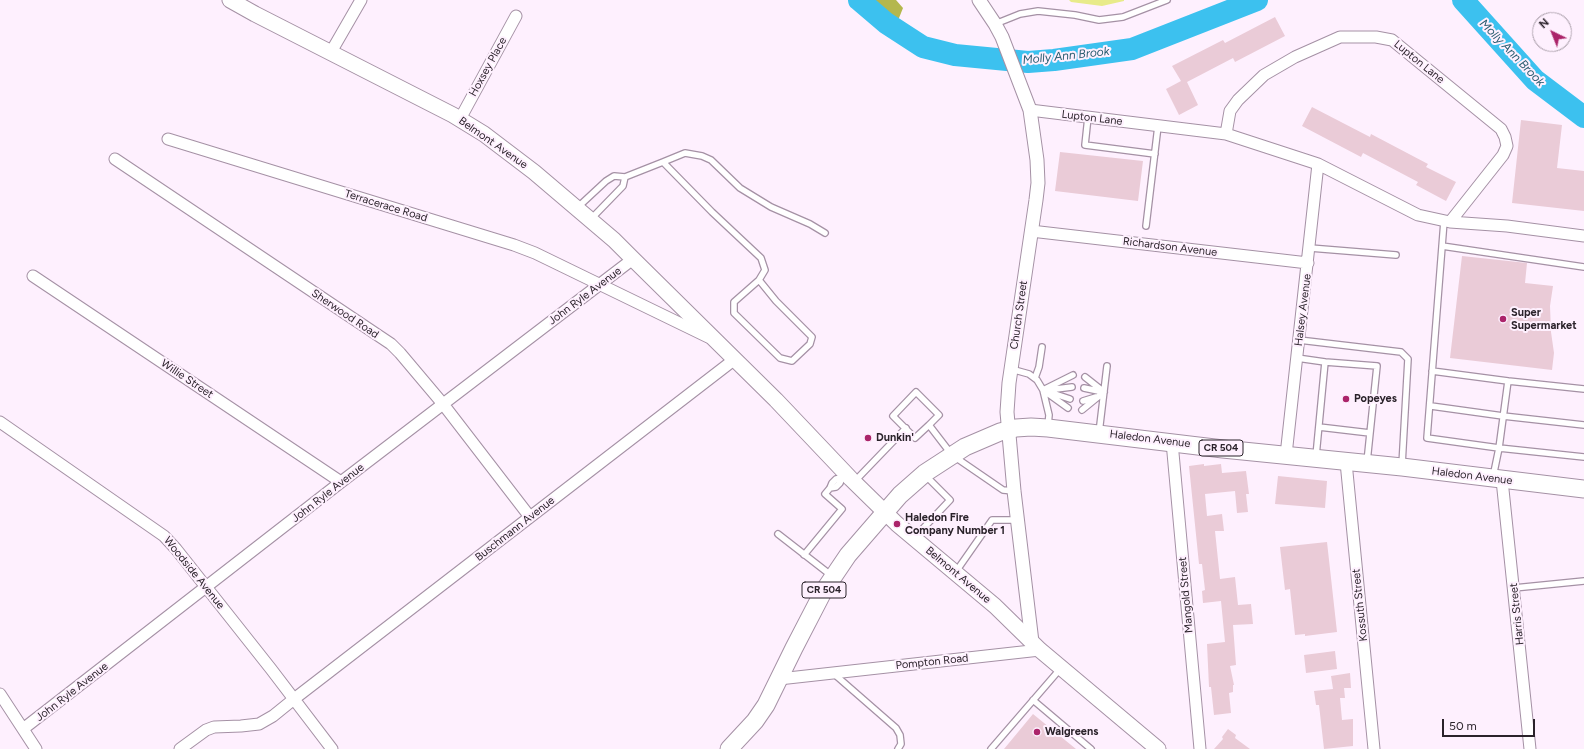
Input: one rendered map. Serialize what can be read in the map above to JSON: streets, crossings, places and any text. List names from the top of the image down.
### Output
{
  "streets": {
    "main road": ["Belmont Avenue", "Haledon Avenue", "CR 504"],
    "street": [
      "Lupton Lane",
      "Hoxsey Place",
      "Terracerace Road",
      "Richardson Avenue",
      "John Ryle Avenue",
      "Halsey Avenue",
      "Sherwood Road",
      "Church Street",
      "Willie Street",
      "Buschmann Avenue",
      "Woodside Avenue",
      "Mangold Street",
      "Kossuth Street",
      "Harris Street",
      "Pompton Road"
    ]
  },
  "crossings": [
    ["Lupton Lane", "Halsey Avenue"],
    ["Lupton Lane", "Church Street"],
    ["Hoxsey Place", "Belmont Avenue"],
    ["Belmont Avenue", "Terracerace Road"],
    ["Belmont Avenue", "John Ryle Avenue"],
    ["Belmont Avenue", "Church Street"],
    ["Belmont Avenue", "Haledon Avenue"],
    ["Belmont Avenue", "CR 504"],
    ["Belmont Avenue", "Buschmann Avenue"],
    ["Belmont Avenue", "Pompton Road"],
    ["Terracerace Road", "John Ryle Avenue"],
    ["Richardson Avenue", "Halsey Avenue"],
    ["Richardson Avenue", "Church Street"],
    ["John Ryle Avenue", "Sherwood Road"],
    ["John Ryle Avenue", "Willie Street"],
    ["John Ryle Avenue", "Woodside Avenue"],
    ["Halsey Avenue", "Haledon Avenue"],
    ["Sherwood Road", "Buschmann Avenue"],
    ["Church Street", "Haledon Avenue"],
    ["Church Street", "Pompton Road"],
    ["Haledon Avenue", "CR 504"],
    ["Haledon Avenue", "Mangold Street"],
    ["Haledon Avenue", "Kossuth Street"],
    ["Haledon Avenue", "Harris Street"],
    ["CR 504", "Pompton Road"],
    ["Buschmann Avenue", "Woodside Avenue"]
  ],
  "water": ["Molly Ann Brook"],
  "places": [
    "Super Supermarket",
    "Popeyes",
    "Dunkin'",
    "Haledon Fire Company Number 1",
    "Walgreens"
  ],
  "scale_bar": "50 m",
  "north": "top left"
}
